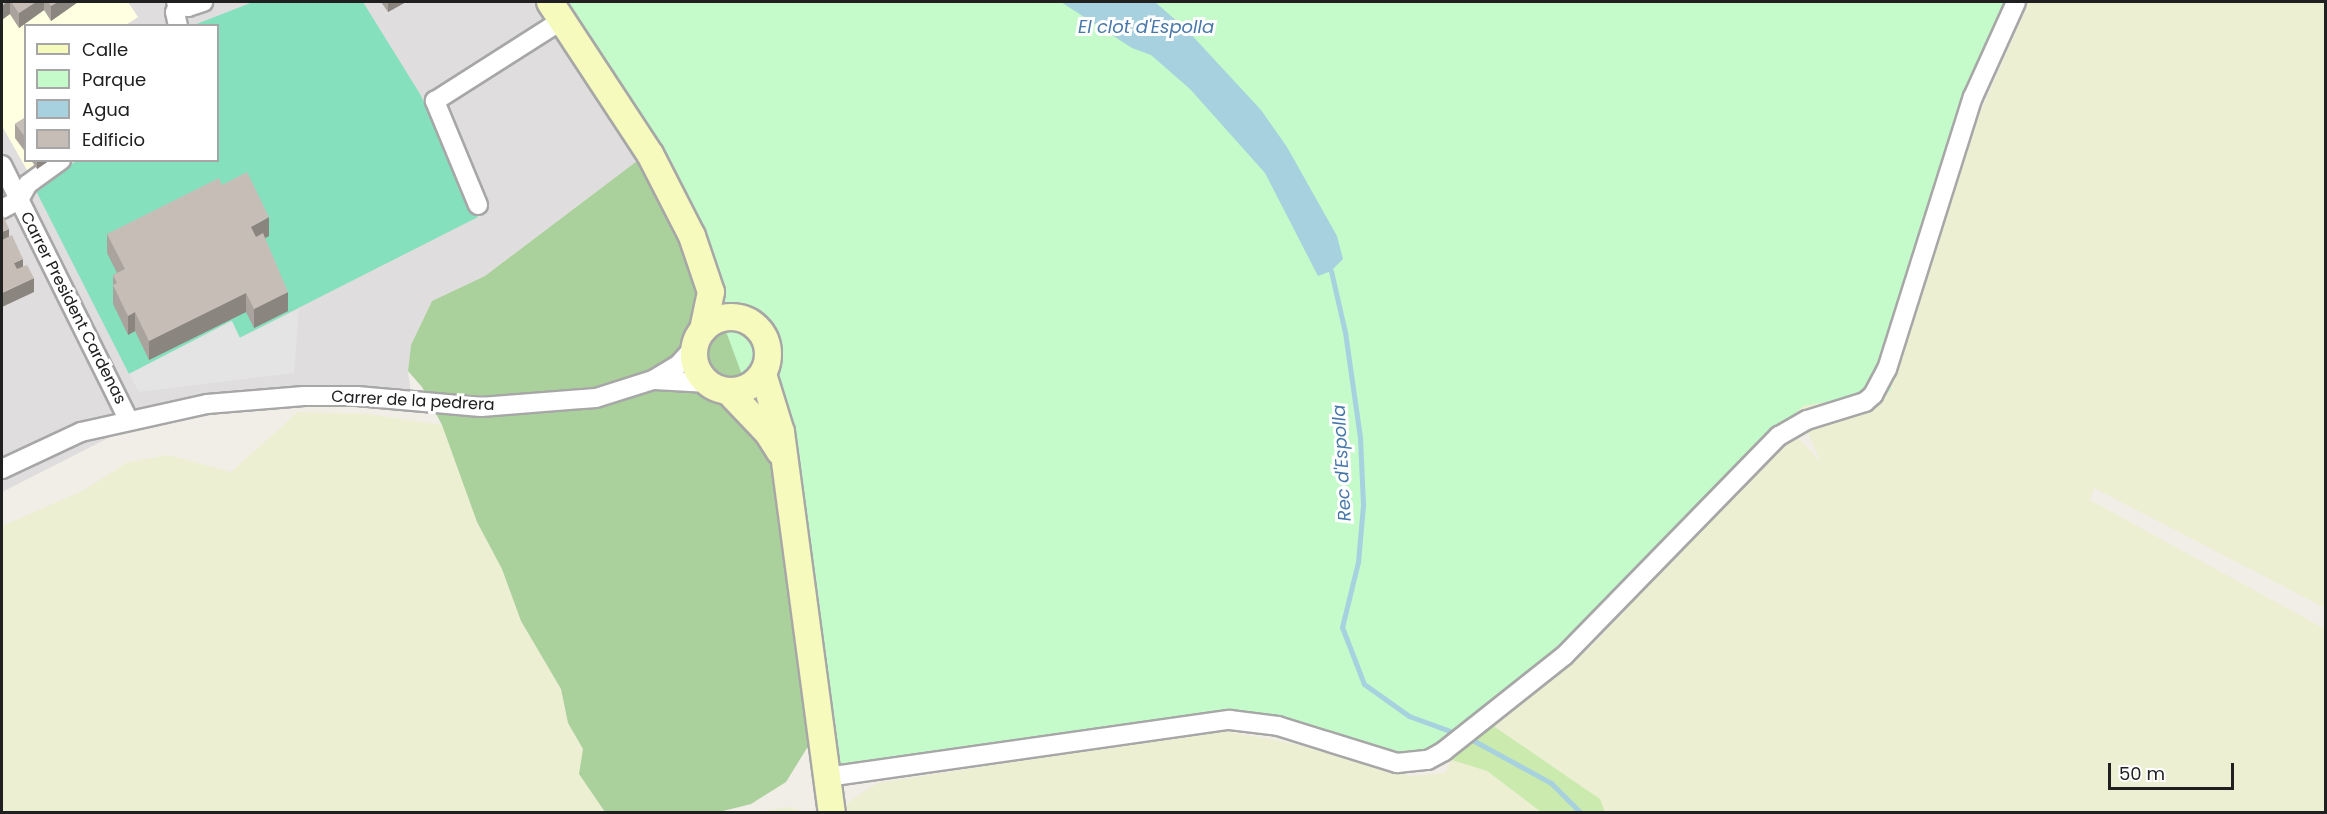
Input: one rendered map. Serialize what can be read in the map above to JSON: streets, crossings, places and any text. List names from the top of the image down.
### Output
{
  "streets": {
    "street": ["Carrer President Cardenas", "Carrer de la pedrera"]
  },
  "crossings": [
    ["Carrer President Cardenas", "Carrer de la pedrera"]
  ],
  "water": ["El clot d'Espolla", "Rec d'Espolla"],
  "legend": [
    "Calle",
    "Parque",
    "Agua",
    "Edificio"
  ],
  "scale_bar": "50 m"
}
